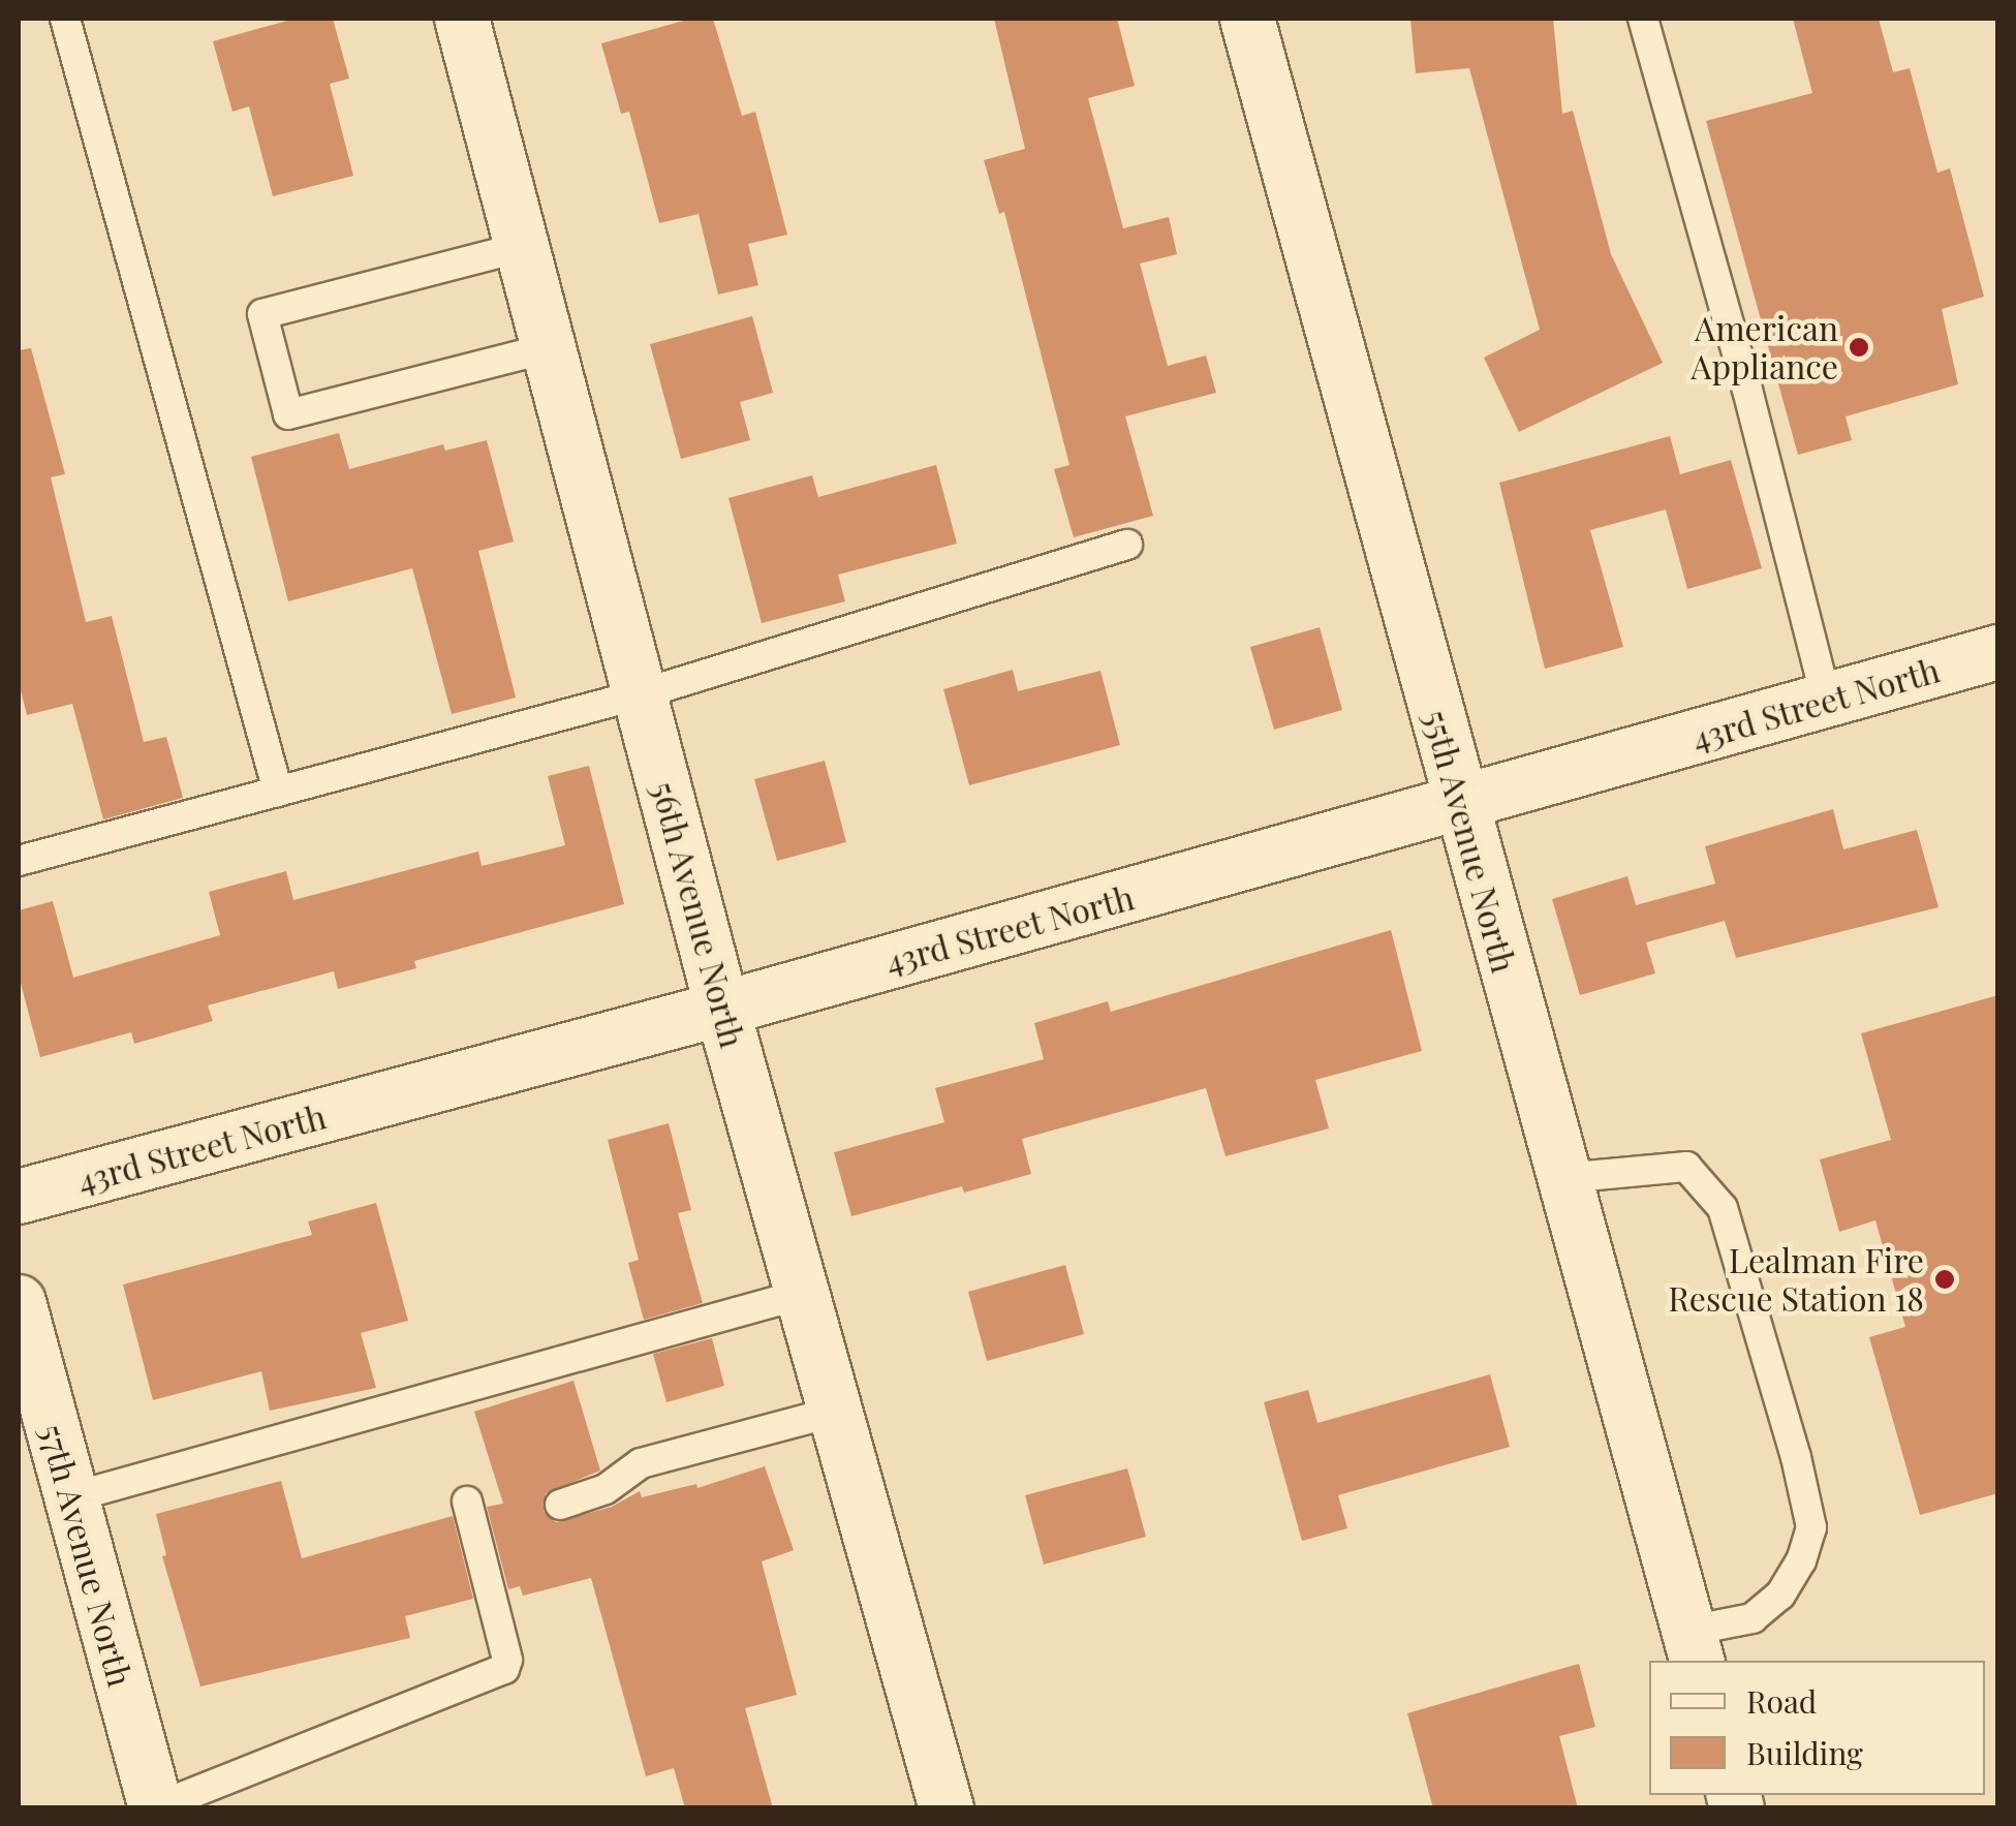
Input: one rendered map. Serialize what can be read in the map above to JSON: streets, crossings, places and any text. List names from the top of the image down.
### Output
{
  "streets": {
    "street": [
      "43rd Street North",
      "55th Avenue North",
      "56th Avenue North",
      "57th Avenue North"
    ]
  },
  "crossings": [
    ["43rd Street North", "55th Avenue North"],
    ["43rd Street North", "56th Avenue North"]
  ],
  "places": ["American Appliance", "Lealman Fire Rescue Station 18"],
  "legend": ["Road", "Building"]
}
